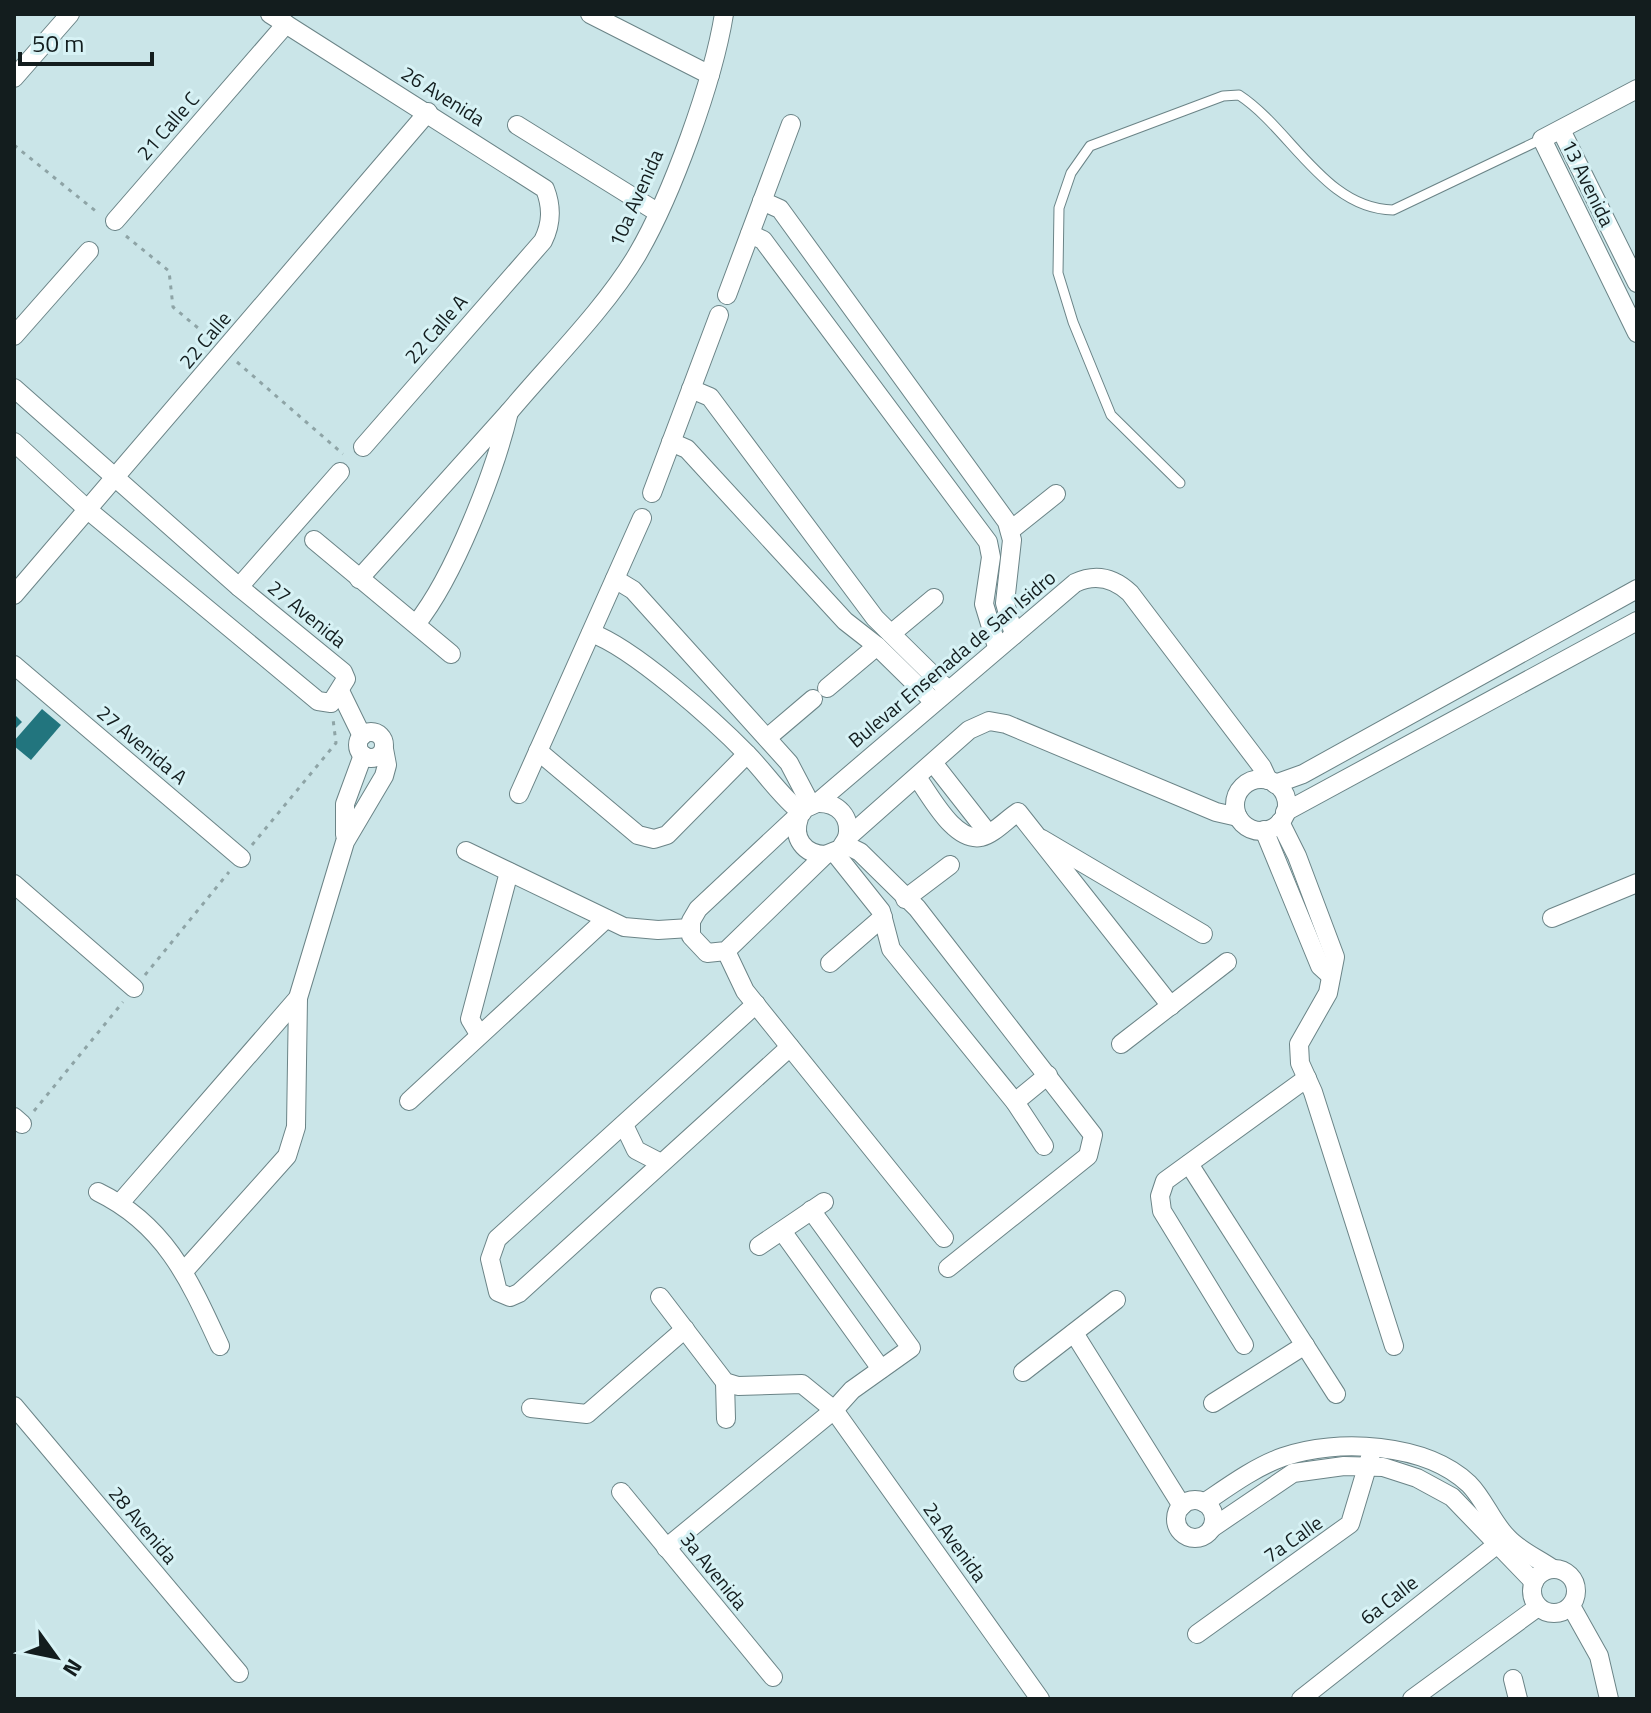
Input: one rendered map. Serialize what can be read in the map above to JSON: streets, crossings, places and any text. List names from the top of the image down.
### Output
{
  "streets": {
    "street": [
      "26 Avenida",
      "21 Calle C",
      "13 Avenida",
      "10a Avenida",
      "22 Calle A",
      "22 Calle",
      "27 Avenida",
      "Bulevar Ensenada de San Isidro",
      "27 Avenida A",
      "28 Avenida",
      "7a Calle",
      "2a Avenida",
      "3a Avenida",
      "6a Calle"
    ]
  },
  "crossings": [
    ["26 Avenida", "21 Calle C"],
    ["26 Avenida", "22 Calle A"],
    ["26 Avenida", "22 Calle"],
    ["22 Calle A", "27 Avenida"],
    ["22 Calle", "27 Avenida"]
  ],
  "scale_bar": "50 m",
  "north": "bottom right"
}
